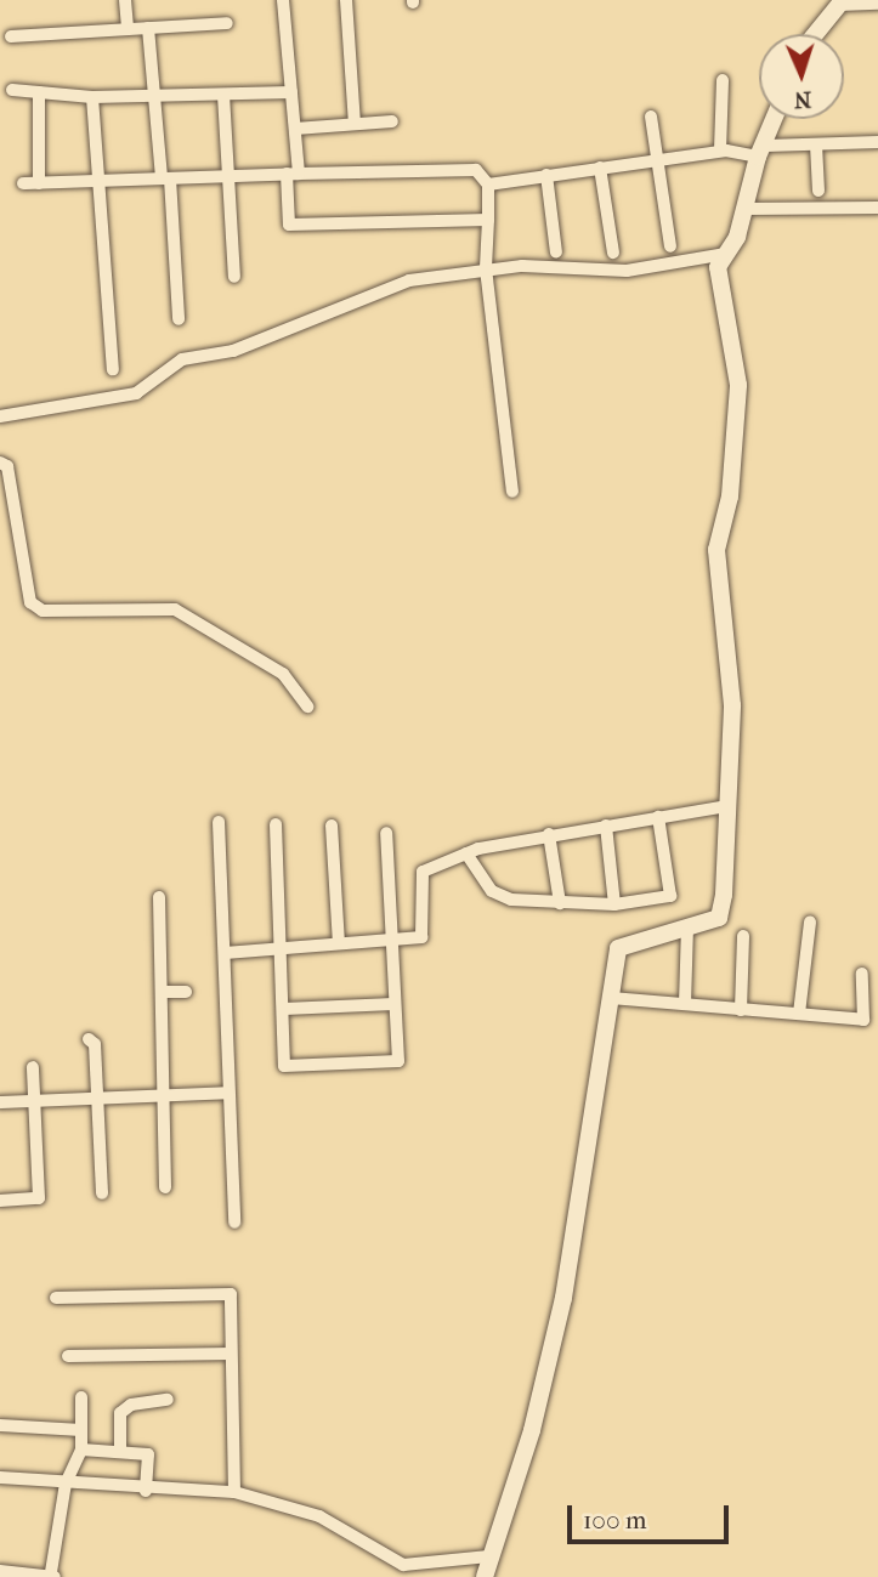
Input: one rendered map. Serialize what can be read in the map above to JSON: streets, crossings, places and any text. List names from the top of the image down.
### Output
{
  "scale_bar": "100 m",
  "north": "bottom"
}
